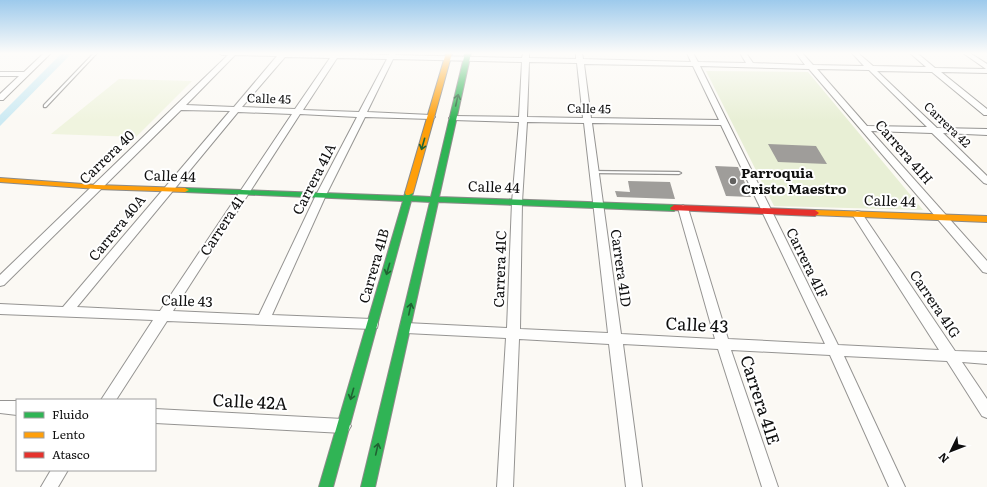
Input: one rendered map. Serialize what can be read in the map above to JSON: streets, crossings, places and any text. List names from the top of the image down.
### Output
{
  "streets": {
    "street": [
      "Calle 45",
      "Carrera 42",
      "Carrera 41H",
      "Carrera 40",
      "Calle 44",
      "Carrera 41A",
      "Carrera 41",
      "Carrera 40A",
      "Carrera 41F",
      "Carrera 41B",
      "Carrera 41D",
      "Carrera 41C",
      "Calle 43",
      "Carrera 41G",
      "Carrera 41E",
      "Calle 42A"
    ]
  },
  "crossings": [
    ["Calle 45", "Carrera 40"],
    ["Calle 45", "Carrera 41A"],
    ["Calle 45", "Carrera 41"],
    ["Calle 45", "Carrera 40A"],
    ["Calle 45", "Carrera 41F"],
    ["Calle 45", "Carrera 41B"],
    ["Calle 45", "Carrera 41D"],
    ["Calle 45", "Carrera 41C"],
    ["Carrera 41H", "Calle 44"],
    ["Carrera 40", "Calle 44"],
    ["Calle 44", "Carrera 41A"],
    ["Calle 44", "Carrera 41"],
    ["Calle 44", "Carrera 40A"],
    ["Calle 44", "Carrera 41F"],
    ["Calle 44", "Carrera 41B"],
    ["Calle 44", "Carrera 41D"],
    ["Calle 44", "Carrera 41C"],
    ["Calle 44", "Carrera 41G"],
    ["Calle 44", "Carrera 41E"],
    ["Carrera 41A", "Calle 43"],
    ["Carrera 41", "Calle 43"],
    ["Carrera 40A", "Calle 43"],
    ["Carrera 41F", "Calle 43"],
    ["Carrera 41B", "Calle 43"],
    ["Carrera 41B", "Calle 42A"],
    ["Carrera 41D", "Calle 43"],
    ["Carrera 41C", "Calle 43"],
    ["Calle 43", "Carrera 41G"],
    ["Calle 43", "Carrera 41E"]
  ],
  "places": ["Parroquia Cristo Maestro"],
  "legend": ["Fluido", "Lento", "Atasco"],
  "north": "bottom left"
}
